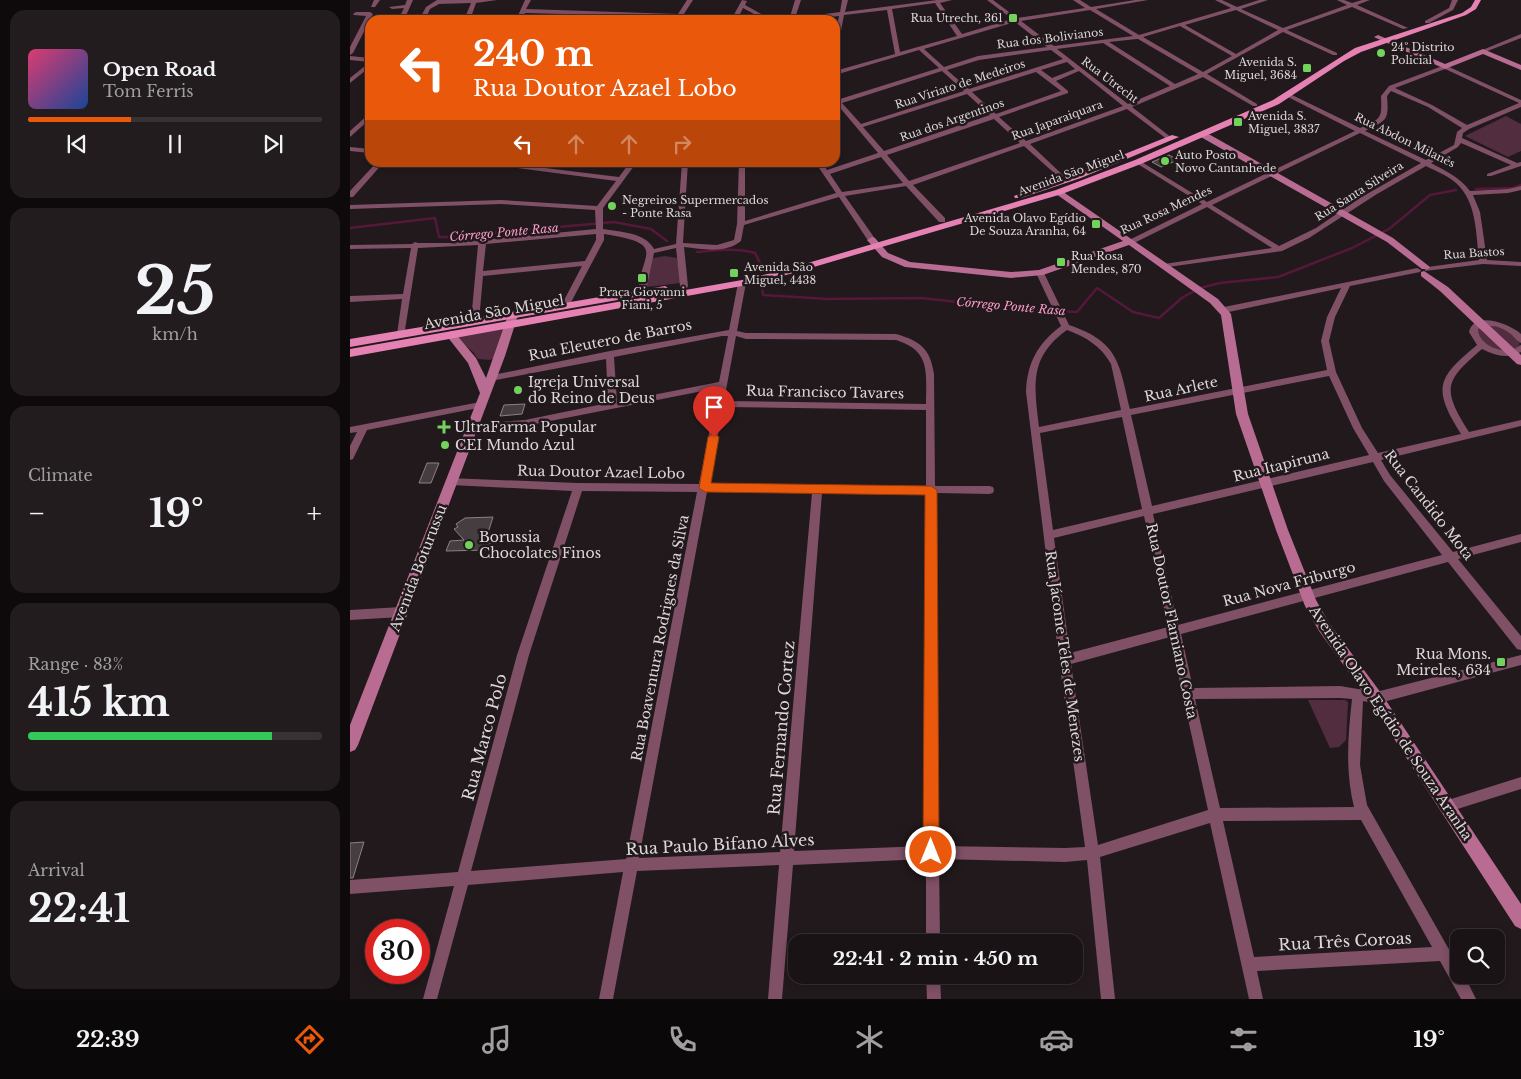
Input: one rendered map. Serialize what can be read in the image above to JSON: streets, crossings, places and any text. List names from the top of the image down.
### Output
{
  "streets": {
    "main road": [
      "Avenida São Miguel",
      "Rua Rosa Mendes",
      "Avenida Boturussu",
      "Avenida Olavo Egídio de Souza Aranha"
    ],
    "street": [
      "Rua dos Bolivianos",
      "Rua Utrecht",
      "Rua Viriato de Medeiros",
      "Rua dos Argentinos",
      "Rua Japaraiquara",
      "Rua Abdon Milanês",
      "Rua Santa Silveira",
      "Rua Bastos",
      "Rua Eleutero de Barros",
      "Rua Arlete",
      "Rua Francisco Tavares",
      "Rua Itapiruna",
      "Rua Doutor Azael Lobo",
      "Rua Candido Mota",
      "Rua Nova Friburgo",
      "Rua Doutor Flamiano Costa",
      "Rua Boaventura Rodrigues da Silva",
      "Rua Jácome Téles de Menezes",
      "Rua Fernando Cortez",
      "Rua Marco Polo",
      "Rua Paulo Bifano Alves",
      "Rua Três Coroas"
    ]
  },
  "crossings": [
    ["Rua dos Bolivianos", "Rua Utrecht"],
    ["Rua Utrecht", "Rua Viriato de Medeiros"],
    ["Rua Utrecht", "Rua Japaraiquara"],
    ["Rua Utrecht", "Avenida São Miguel"],
    ["Rua Abdon Milanês", "Avenida São Miguel"],
    ["Rua Abdon Milanês", "Rua Santa Silveira"],
    ["Rua Abdon Milanês", "Rua Rosa Mendes"],
    ["Avenida São Miguel", "Rua Rosa Mendes"],
    ["Avenida São Miguel", "Avenida Boturussu"],
    ["Avenida São Miguel", "Rua Boaventura Rodrigues da Silva"],
    ["Rua Bastos", "Rua Candido Mota"],
    ["Rua Bastos", "Avenida Olavo Egídio de Souza Aranha"],
    ["Rua Eleutero de Barros", "Rua Francisco Tavares"],
    ["Rua Eleutero de Barros", "Rua Doutor Azael Lobo"],
    ["Rua Eleutero de Barros", "Avenida Boturussu"],
    ["Rua Eleutero de Barros", "Rua Boaventura Rodrigues da Silva"],
    ["Rua Eleutero de Barros", "Rua Paulo Bifano Alves"],
    ["Rua Arlete", "Rua Candido Mota"],
    ["Rua Arlete", "Rua Doutor Flamiano Costa"],
    ["Rua Arlete", "Rua Jácome Téles de Menezes"],
    ["Rua Arlete", "Avenida Olavo Egídio de Souza Aranha"],
    ["Rua Francisco Tavares", "Rua Boaventura Rodrigues da Silva"],
    ["Rua Itapiruna", "Rua Candido Mota"],
    ["Rua Itapiruna", "Rua Doutor Flamiano Costa"],
    ["Rua Itapiruna", "Rua Jácome Téles de Menezes"],
    ["Rua Itapiruna", "Avenida Olavo Egídio de Souza Aranha"],
    ["Rua Doutor Azael Lobo", "Avenida Boturussu"],
    ["Rua Doutor Azael Lobo", "Rua Boaventura Rodrigues da Silva"],
    ["Rua Doutor Azael Lobo", "Rua Fernando Cortez"],
    ["Rua Doutor Azael Lobo", "Rua Marco Polo"],
    ["Rua Candido Mota", "Rua Nova Friburgo"],
    ["Rua Nova Friburgo", "Rua Doutor Flamiano Costa"],
    ["Rua Nova Friburgo", "Rua Jácome Téles de Menezes"],
    ["Rua Nova Friburgo", "Avenida Olavo Egídio de Souza Aranha"],
    ["Rua Doutor Flamiano Costa", "Rua Jácome Téles de Menezes"],
    ["Rua Doutor Flamiano Costa", "Rua Paulo Bifano Alves"],
    ["Rua Doutor Flamiano Costa", "Rua Três Coroas"],
    ["Rua Boaventura Rodrigues da Silva", "Rua Paulo Bifano Alves"],
    ["Rua Jácome Téles de Menezes", "Rua Paulo Bifano Alves"],
    ["Rua Fernando Cortez", "Rua Paulo Bifano Alves"],
    ["Rua Marco Polo", "Rua Paulo Bifano Alves"]
  ],
  "water": ["Córrego Ponte Rasa"],
  "places": {
    "transit": [
      "Rua Utrecht, 361",
      "Avenida S. Miguel, 3684",
      "Avenida S. Miguel, 3837",
      "Avenida Olavo Egídio De Souza Aranha, 64",
      "Rua Rosa Mendes, 870",
      "Avenida São Miguel, 4438",
      "Praça Giovanni Fiani, 5",
      "Rua Mons. Meireles, 634"
    ],
    "other": [
      "24º Distrito Policial",
      "Auto Posto Novo Cantanhede",
      "Negreiros Supermercados - Ponte Rasa",
      "Igreja Universal do Reino de Deus",
      "CEI Mundo Azul",
      "Borussia Chocolates Finos"
    ],
    "health": ["UltraFarma Popular"]
  },
  "page": {
    "turn": ["240 m", "Rua Doutor Azael Lobo"],
    "song": ["Open Road", "Tom Ferris"],
    "tile": [
      ["25", "km/h"],
      "Climate",
      ["Range · 83%", "415 km"],
      ["Arrival", "22:41"]
    ],
    "heat": ["−", "19°", "+"],
    "limit": "30",
    "trip": "22:41 · 2 min · 450 m",
    "tabs": ["22:39", "19°"]
  }
}
